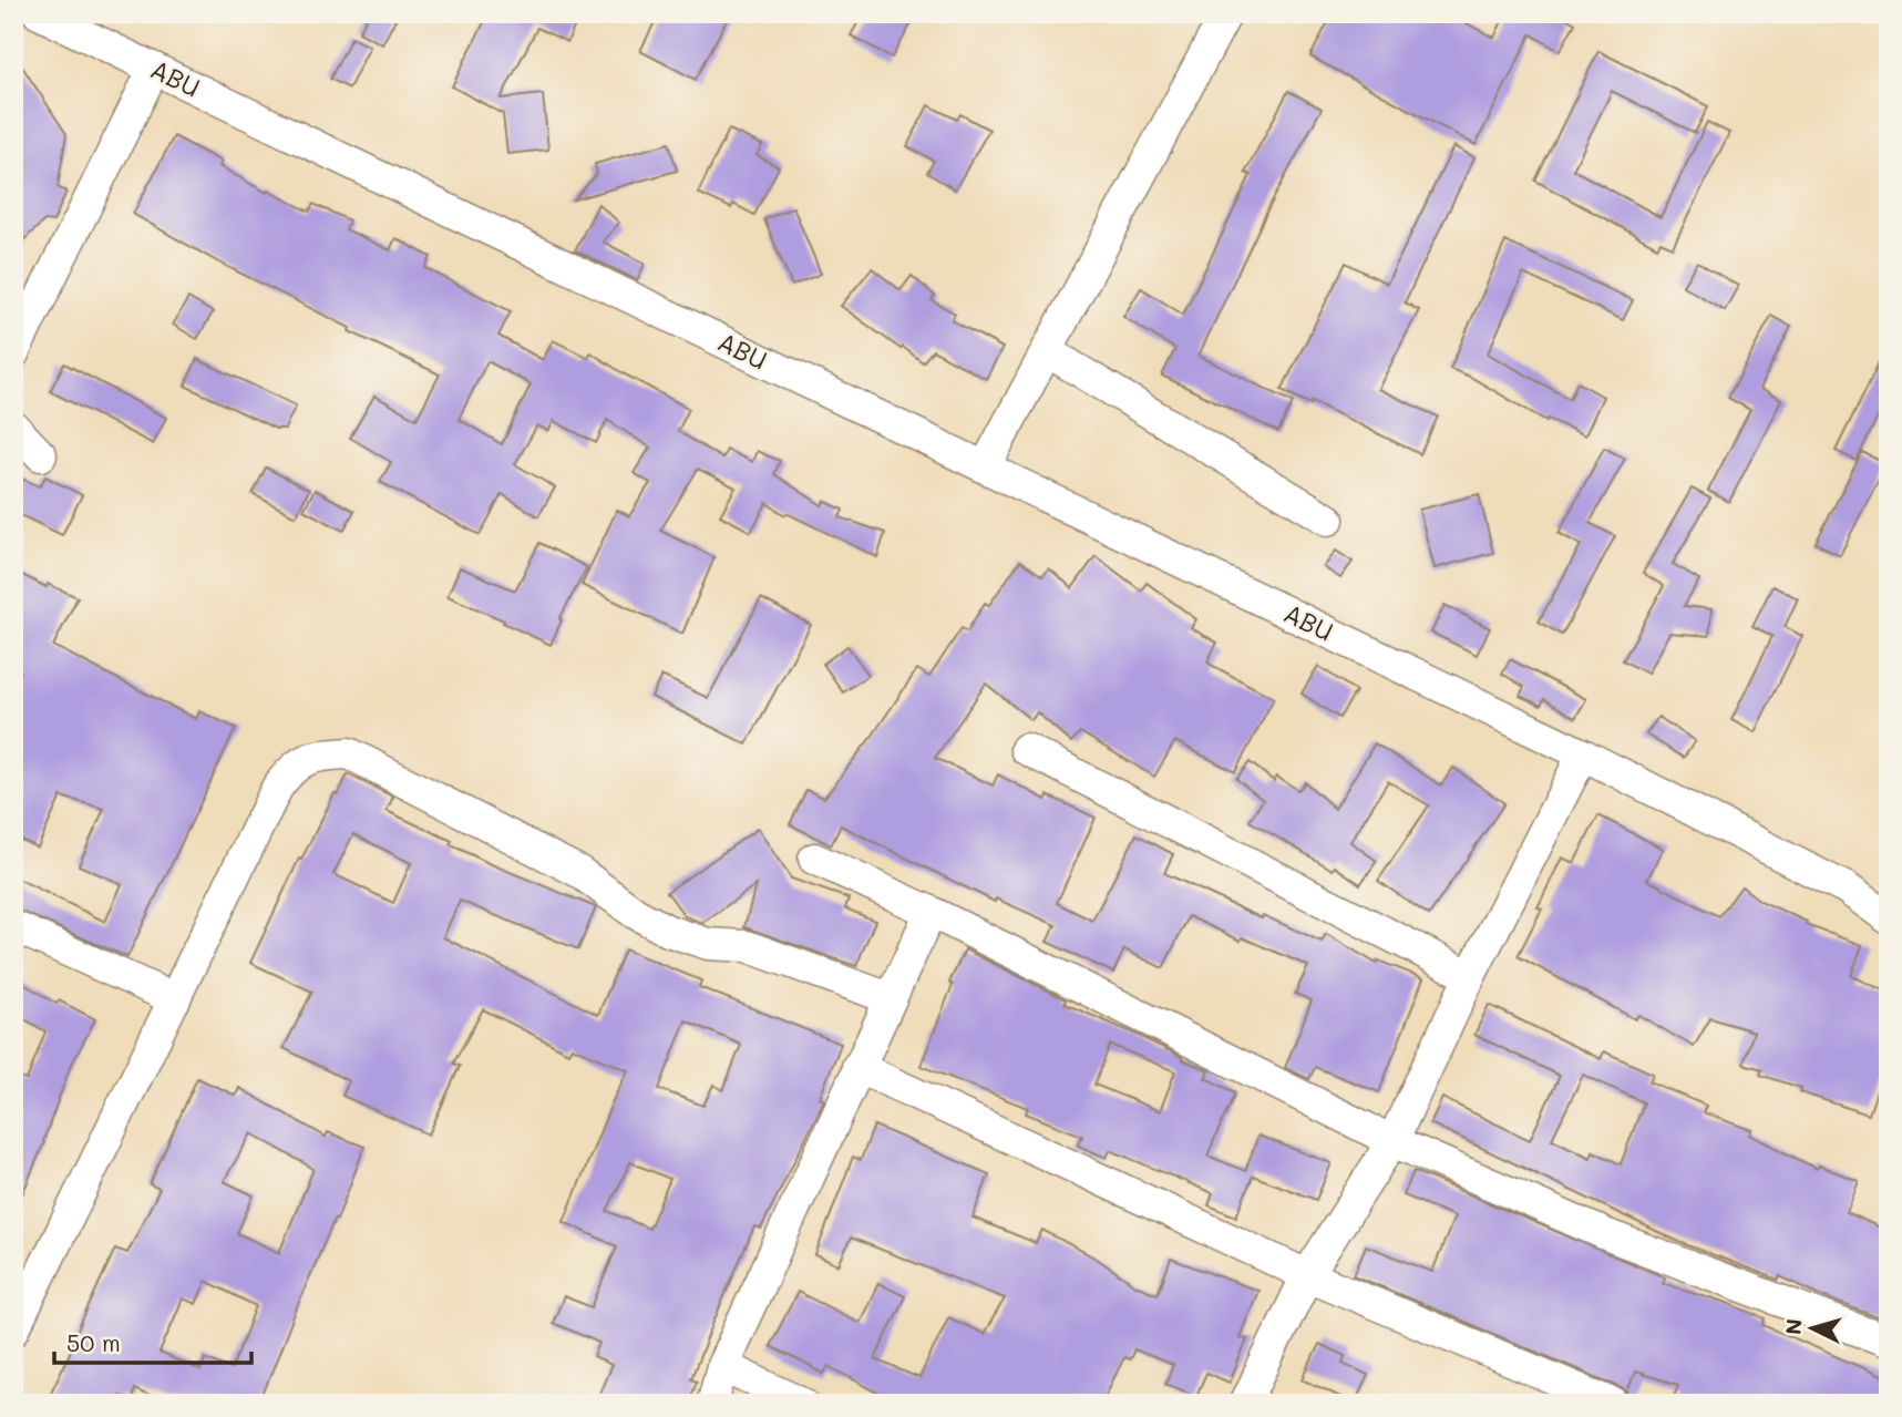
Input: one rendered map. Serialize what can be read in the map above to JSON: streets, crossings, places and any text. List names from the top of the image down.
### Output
{
  "streets": {
    "street": ["ABU"]
  },
  "scale_bar": "50 m",
  "north": "left"
}
